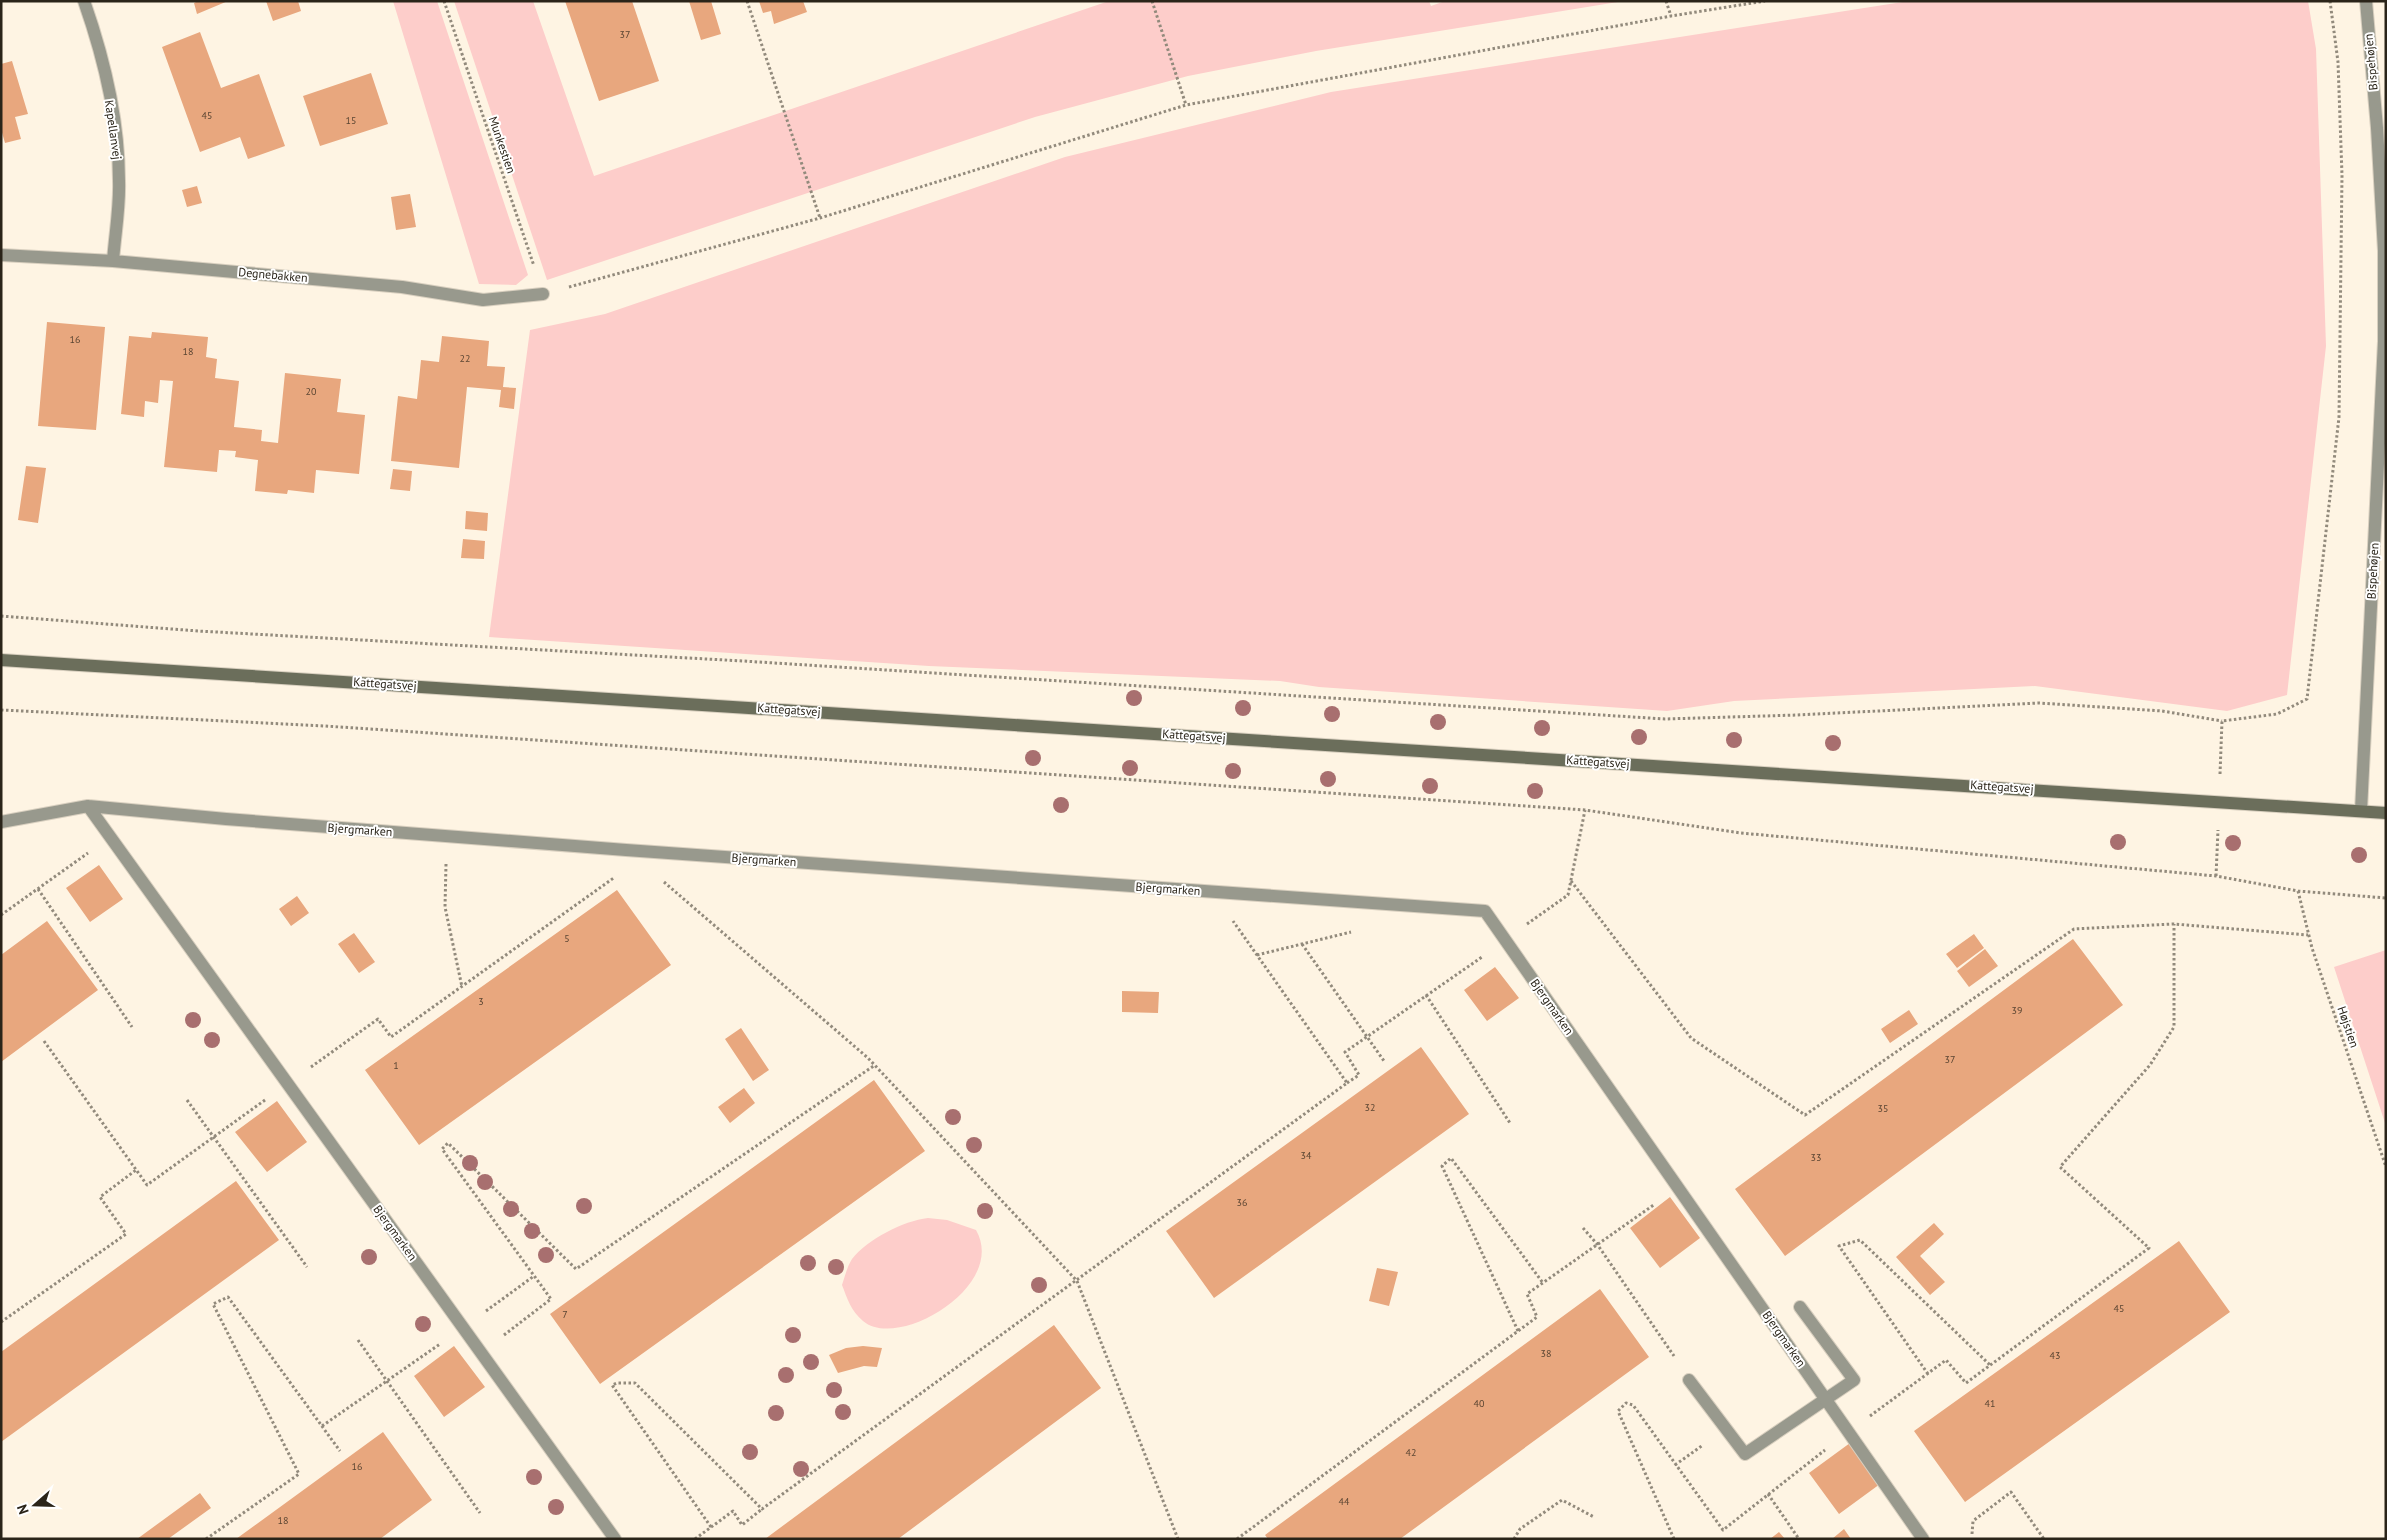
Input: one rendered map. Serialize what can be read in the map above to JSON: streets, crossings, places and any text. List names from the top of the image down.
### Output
{
  "streets": {
    "street": [
      "Bispehøjen",
      "Kapellanvej",
      "Degnebakken",
      "Kattegatsvej",
      "Bjergmarken"
    ],
    "path": ["Munkestien", "Højstien"]
  },
  "crossings": [
    ["Bispehøjen", "Kattegatsvej"],
    ["Kapellanvej", "Degnebakken"],
    ["Munkestien", "Degnebakken"]
  ],
  "house_numbers": [
    "37",
    "45",
    "15",
    "16",
    "18",
    "22",
    "20",
    "5",
    "3",
    "39",
    "37",
    "1",
    "32",
    "35",
    "34",
    "33",
    "36",
    "45",
    "7",
    "38",
    "43",
    "40",
    "41",
    "42",
    "16",
    "44",
    "18"
  ],
  "north": "left"
}
